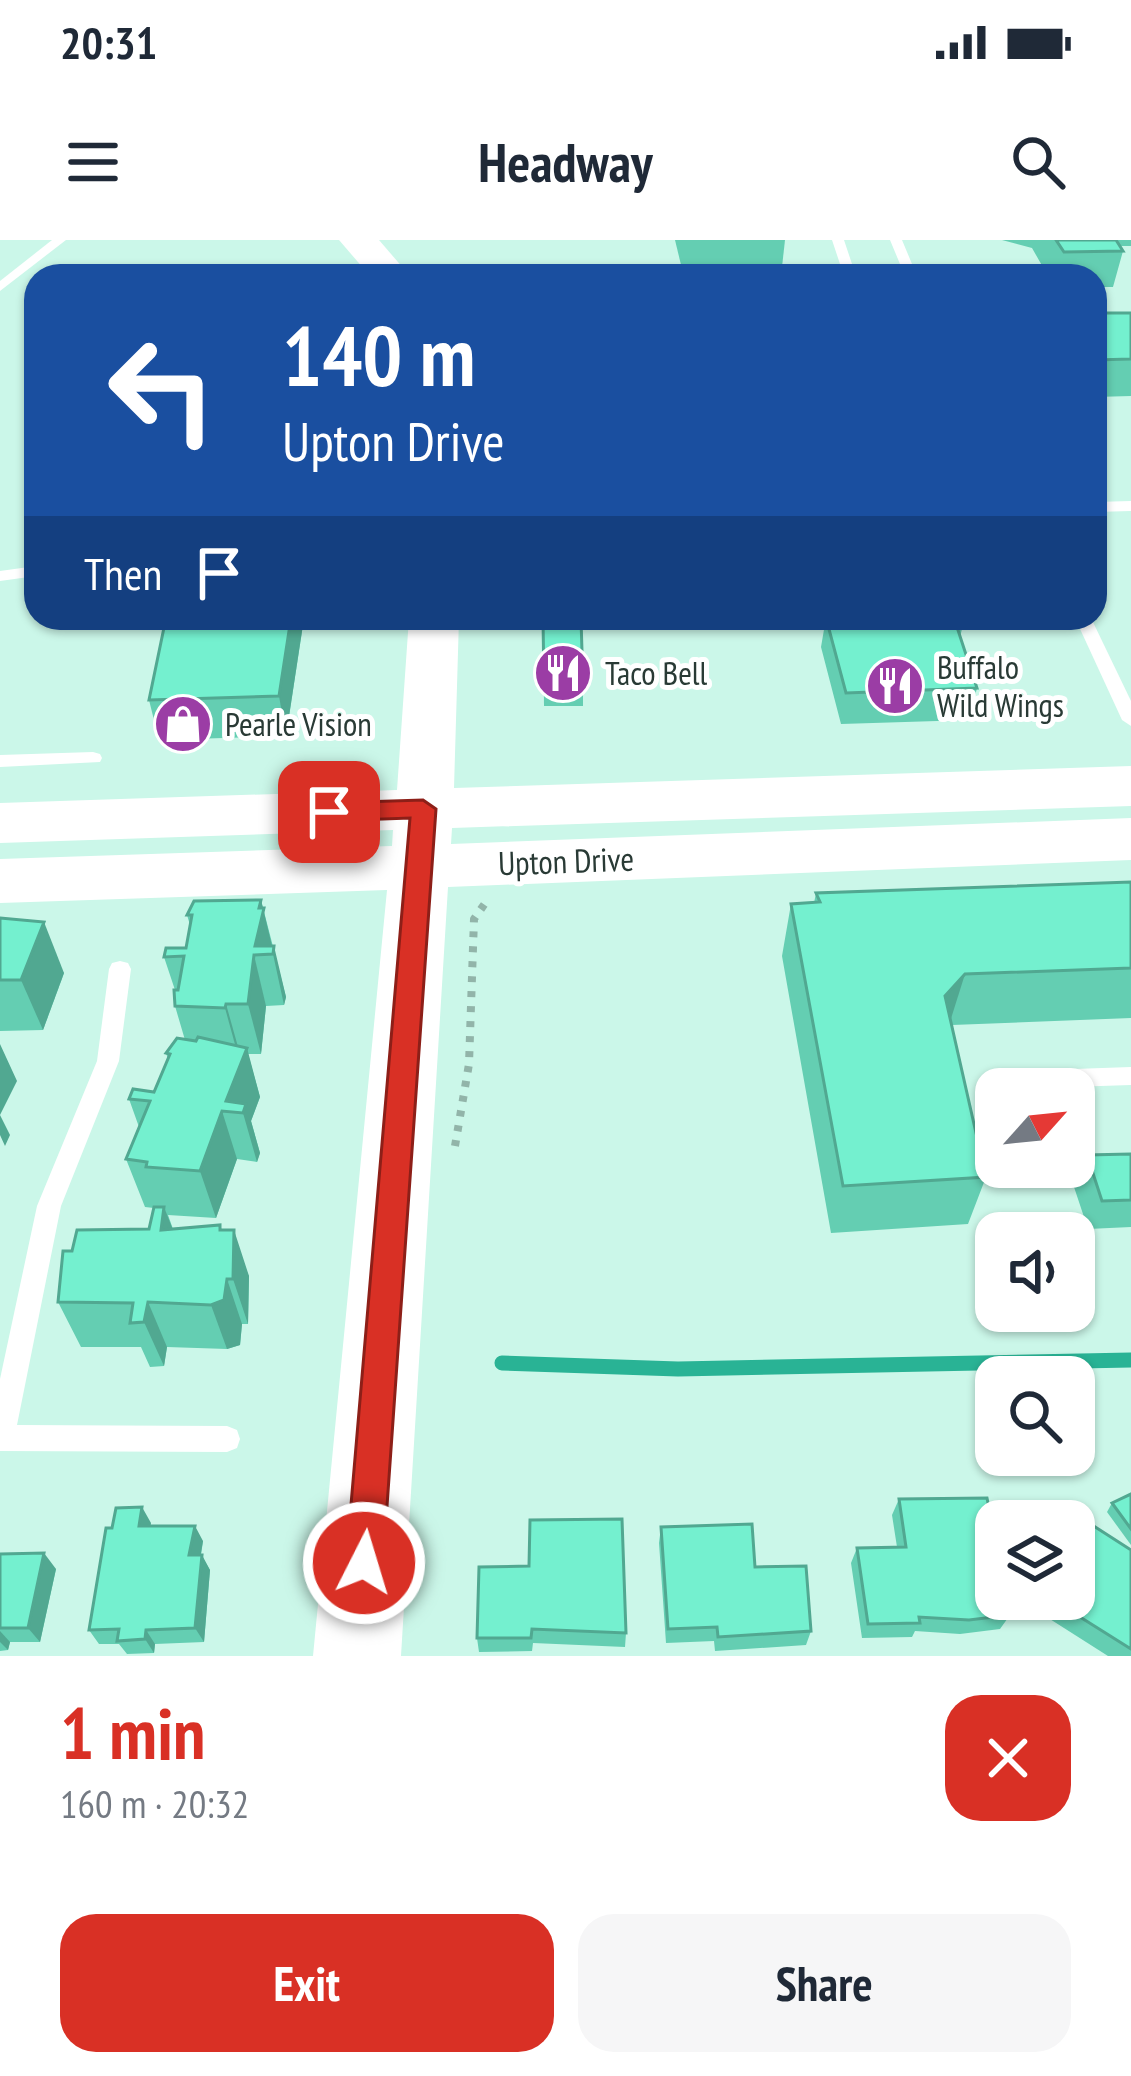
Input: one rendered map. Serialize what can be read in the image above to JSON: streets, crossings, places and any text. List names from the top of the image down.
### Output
{
  "streets": {
    "main road": ["Upton Drive"]
  },
  "places": {
    "restaurant": ["Taco Bell", "Buffalo Wild Wings"],
    "shop": ["Pearle Vision"]
  },
  "north": "top right",
  "page": {
    "status": "20:31",
    "header": "Headway",
    "turn": ["140 m", "Upton Drive"],
    "then": "Then",
    "heading": ["1 min", "160 m · 20:32"],
    "buttons": ["Exit", "Share"]
  }
}
